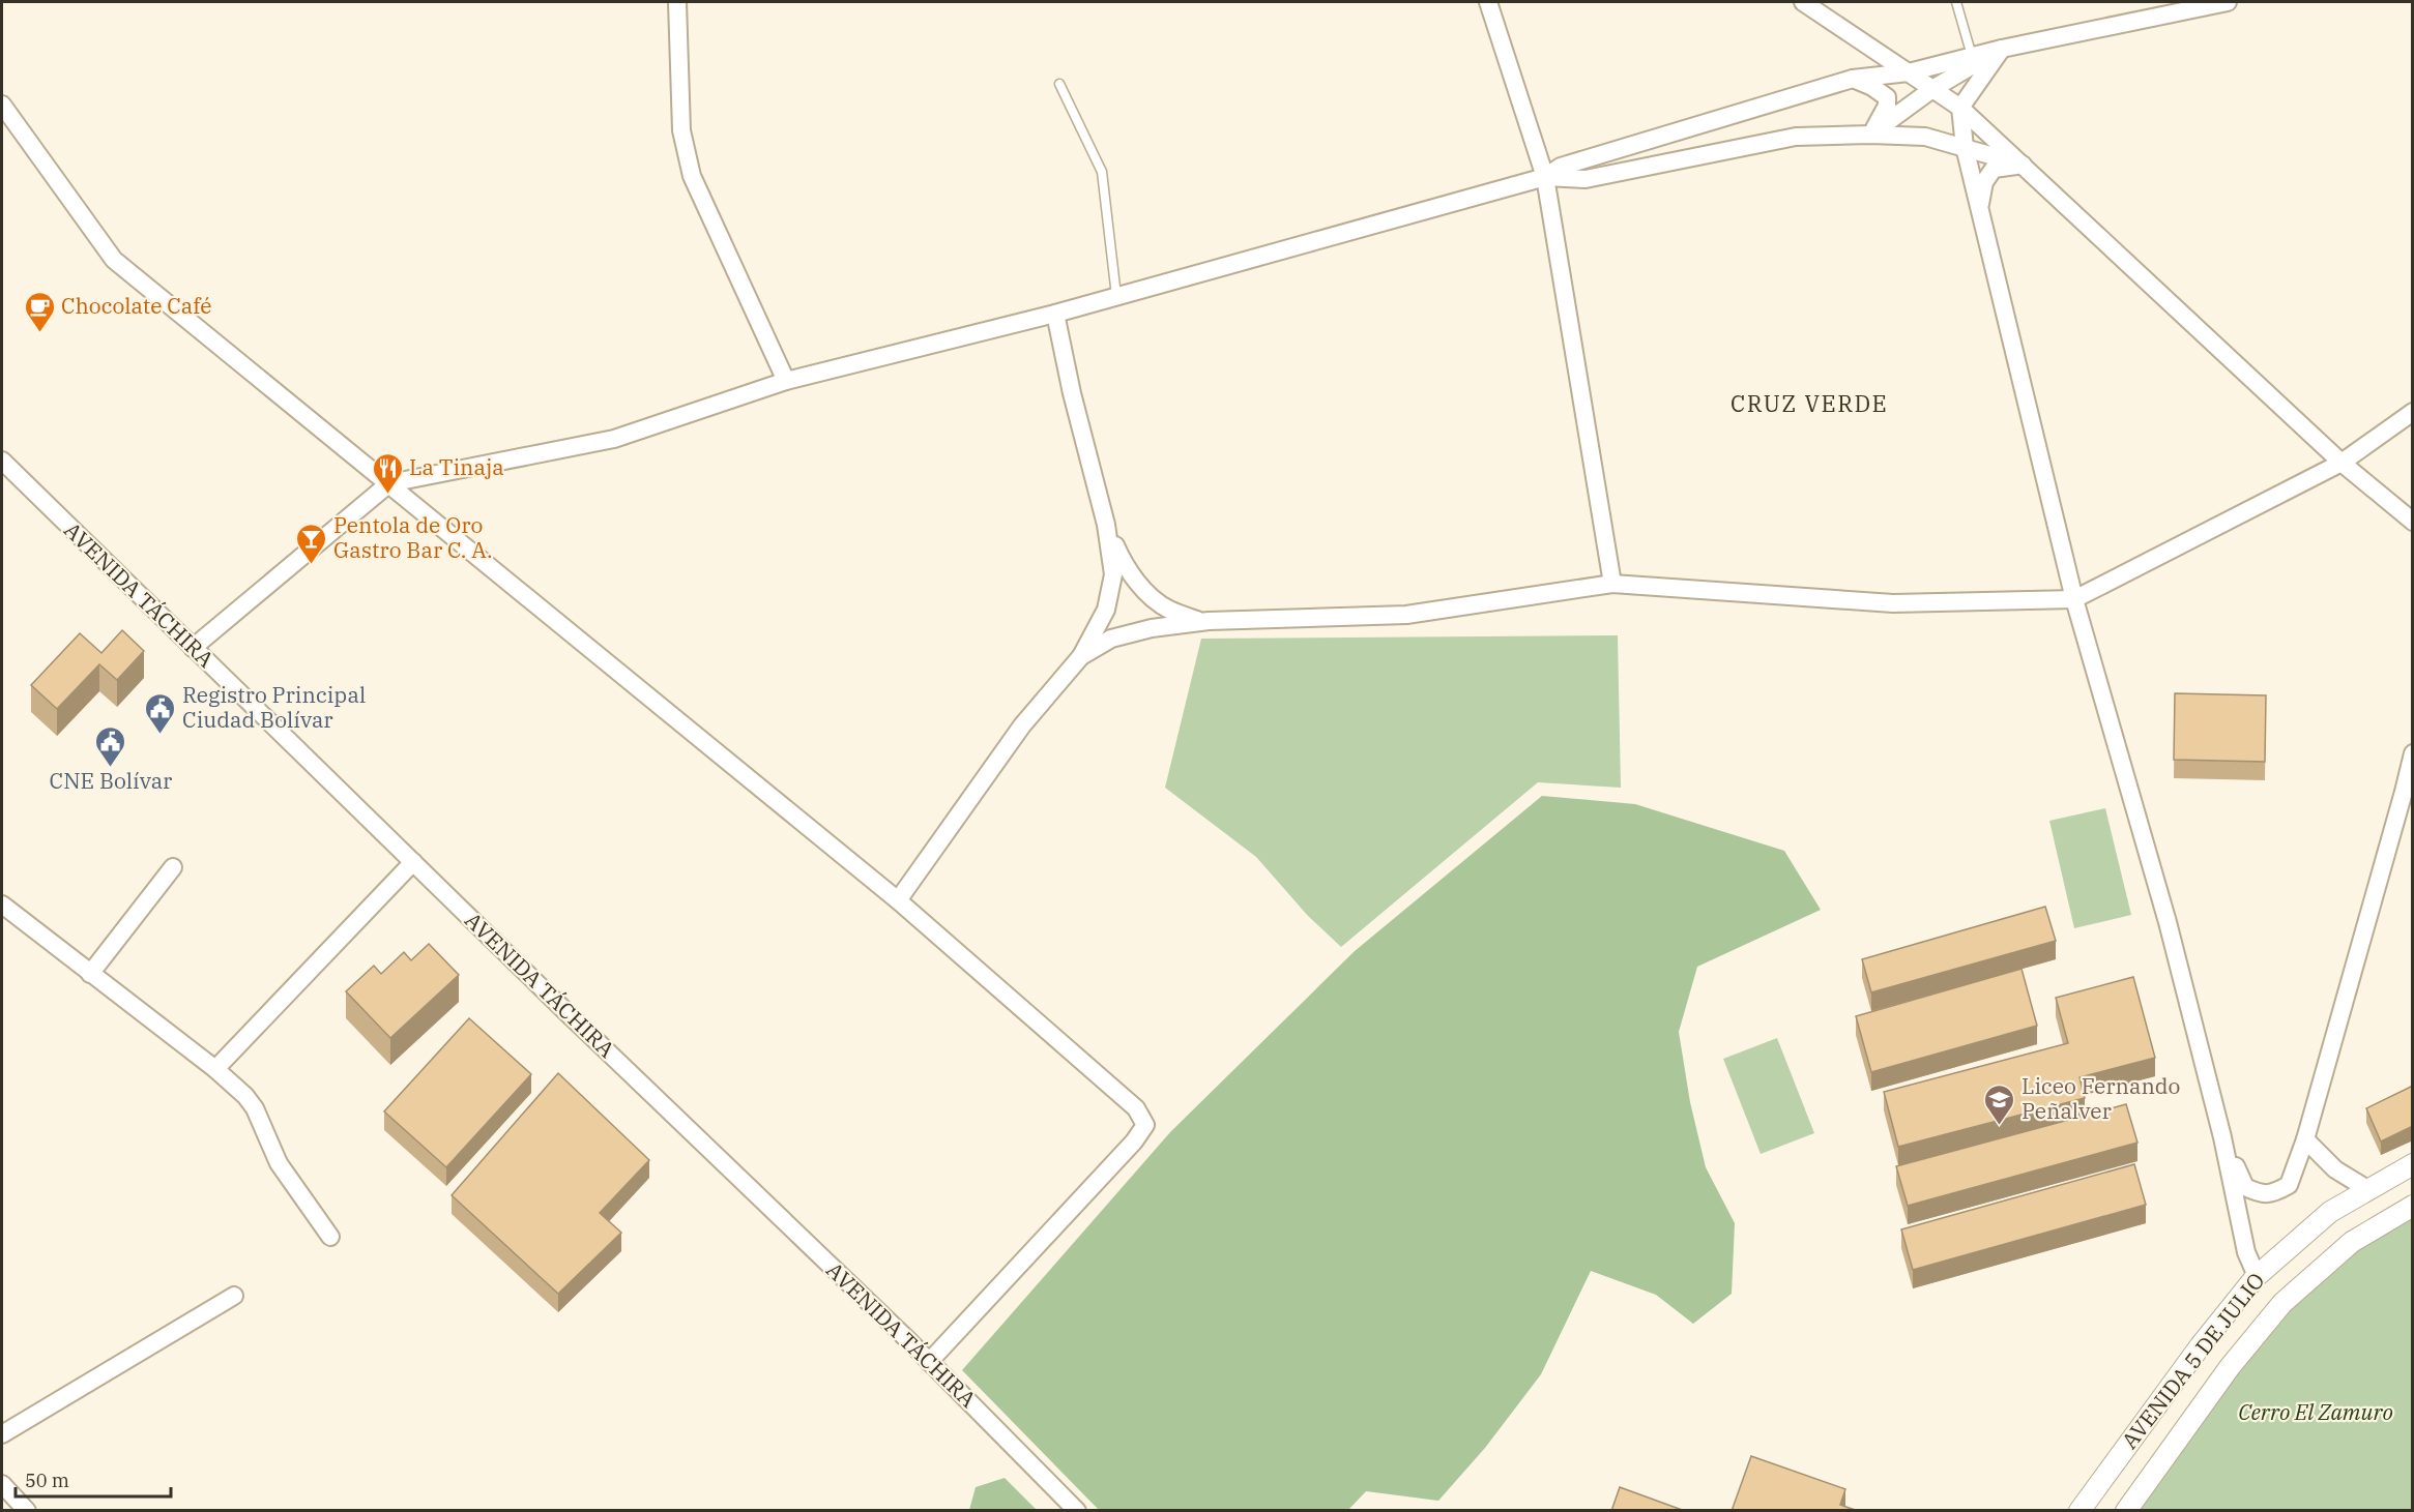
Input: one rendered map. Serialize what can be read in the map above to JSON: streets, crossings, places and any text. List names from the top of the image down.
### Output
{
  "streets": {
    "street": ["AVENIDA TÁCHIRA", "AVENIDA 5 DE JULIO"]
  },
  "districts": ["CRUZ VERDE"],
  "parks": ["Cerro El Zamuro"],
  "places": {
    "cafe": ["Chocolate Café"],
    "restaurant": ["La Tinaja"],
    "bar": ["Pentola de Oro Gastro Bar C. A."],
    "public building": ["Registro Principal Ciudad Bolívar", "CNE Bolívar"],
    "school or university": ["Liceo Fernando Peñalver"]
  },
  "scale_bar": "50 m"
}
